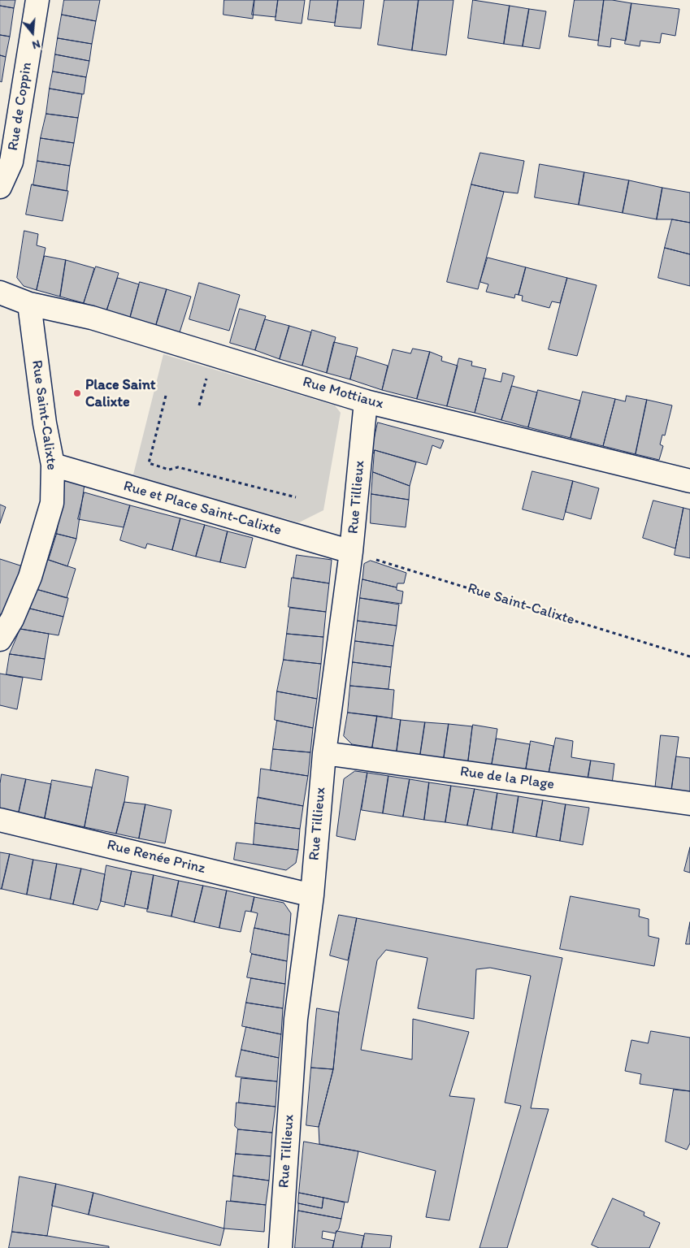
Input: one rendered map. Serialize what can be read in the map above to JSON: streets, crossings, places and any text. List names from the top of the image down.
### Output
{
  "streets": {
    "street": [
      "Rue de Coppin",
      "Rue Mottiaux",
      "Rue Saint-Calixte",
      "Rue Tillieux",
      "Rue et Place Saint-Calixte",
      "Rue de la Plage",
      "Rue Renée Prinz"
    ]
  },
  "crossings": [
    ["Rue Mottiaux", "Rue Saint-Calixte"],
    ["Rue Mottiaux", "Rue Tillieux"],
    ["Rue Saint-Calixte", "Rue Tillieux"],
    ["Rue Saint-Calixte", "Rue et Place Saint-Calixte"],
    ["Rue Tillieux", "Rue et Place Saint-Calixte"],
    ["Rue Tillieux", "Rue de la Plage"],
    ["Rue Tillieux", "Rue Renée Prinz"]
  ],
  "places": ["Place Saint Calixte"],
  "north": "bottom"
}
